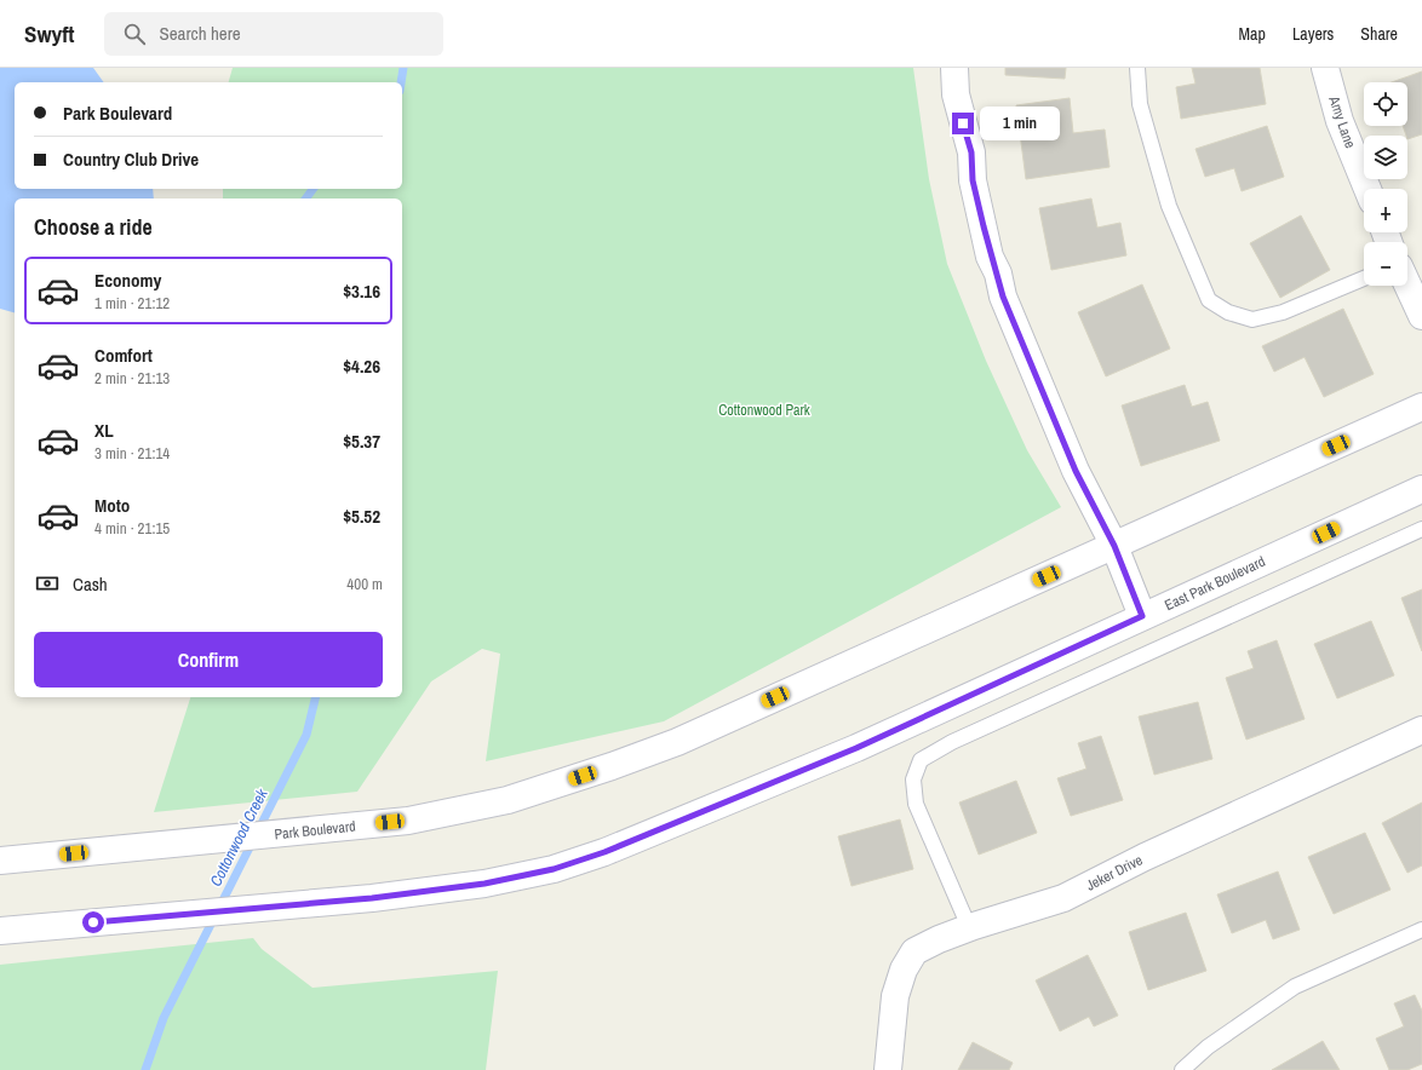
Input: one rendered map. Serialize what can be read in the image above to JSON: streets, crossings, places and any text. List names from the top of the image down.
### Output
{
  "streets": {
    "main road": [
      "Amy Lane",
      "East Park Boulevard",
      "Park Boulevard",
      "Jeker Drive"
    ]
  },
  "water": ["Cottonwood Creek"],
  "parks": ["Cottonwood Park"],
  "page": {
    "header": "Swyft",
    "search": "Search here",
    "nav": ["Map", "Layers", "Share"],
    "map_buttons": ["+", "−"],
    "banner": ["Park Boulevard", "Country Club Drive"],
    "bubble": "1 min",
    "heading": "Choose a ride",
    "list": [
      {
        "name": "Economy",
        "note": "1 min · 21:12",
        "value": "$3.16"
      },
      {
        "name": "Comfort",
        "note": "2 min · 21:13",
        "value": "$4.26"
      },
      {
        "name": "XL",
        "note": "3 min · 21:14",
        "value": "$5.37"
      },
      {
        "name": "Moto",
        "note": "4 min · 21:15",
        "value": "$5.52"
      }
    ],
    "pay": ["Cash", "400 m"],
    "buttons": "Confirm"
  }
}
